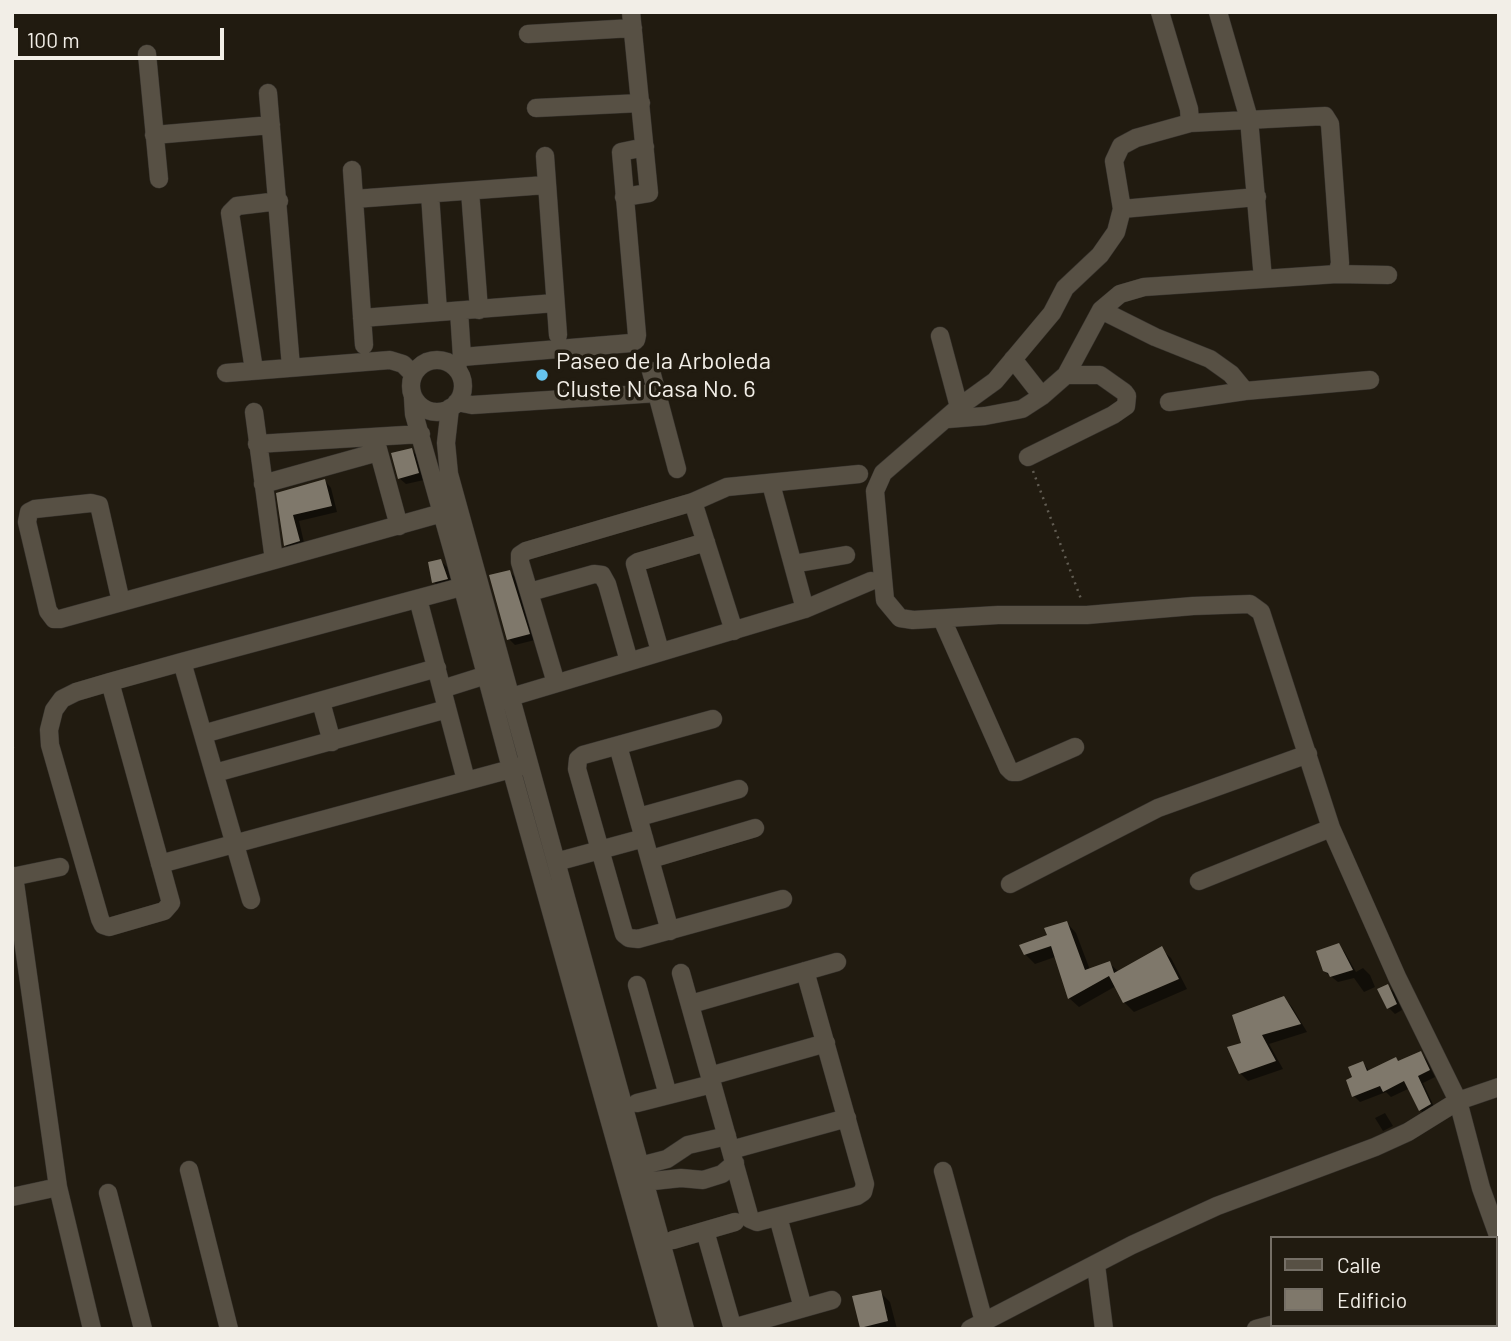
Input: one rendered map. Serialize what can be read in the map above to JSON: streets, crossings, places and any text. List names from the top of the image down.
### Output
{
  "places": ["Paseo de la Arboleda Cluste N Casa No. 6"],
  "legend": ["Calle", "Edificio"],
  "scale_bar": "100 m"
}
